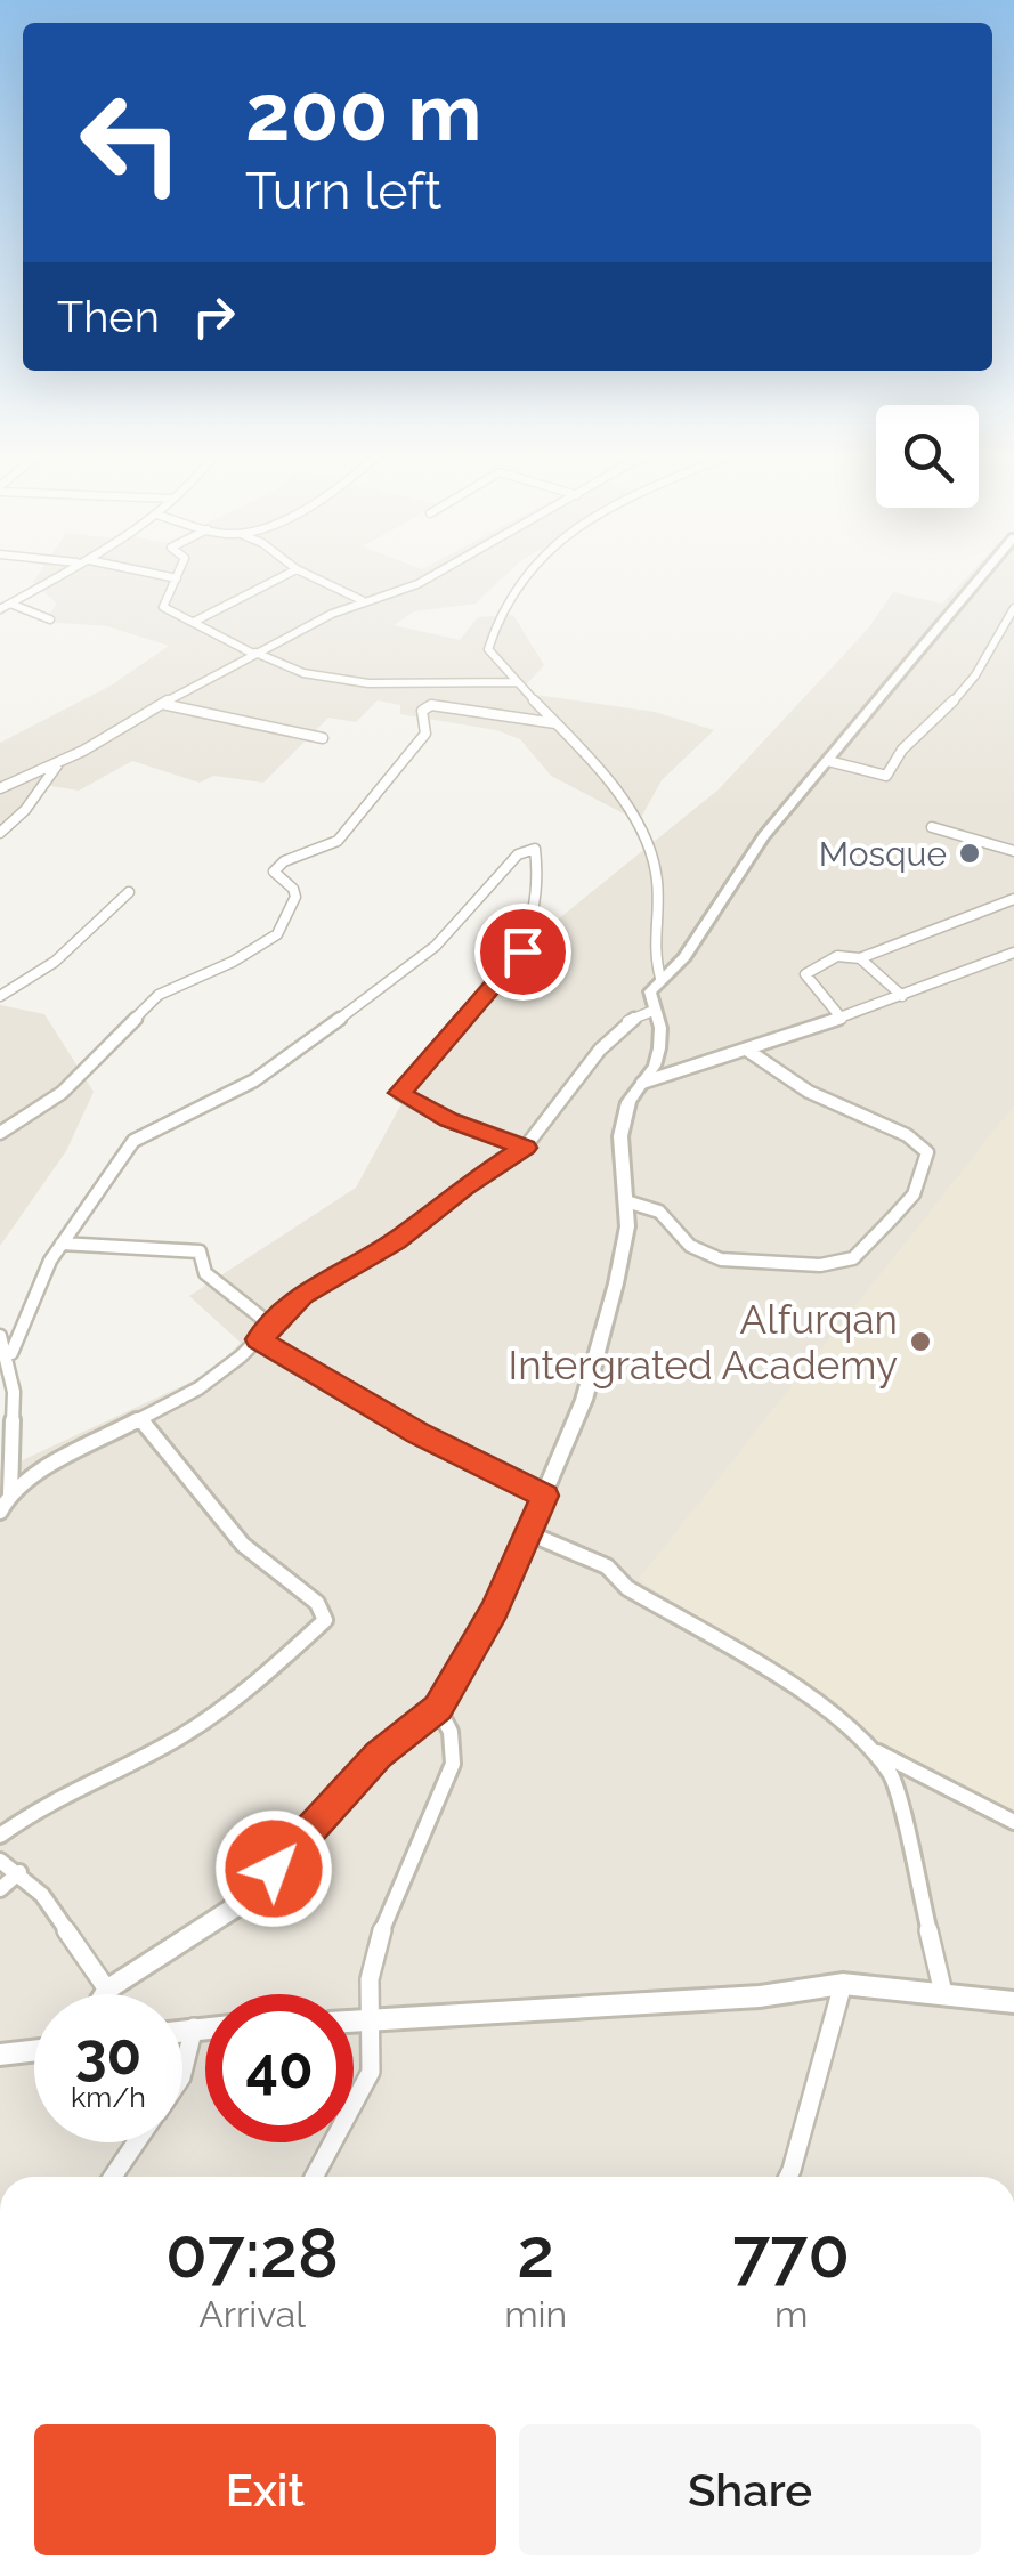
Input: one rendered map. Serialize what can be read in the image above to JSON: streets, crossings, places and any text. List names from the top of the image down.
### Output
{
  "places": ["Mosque", "Alfurqan Intergrated Academy"],
  "page": {
    "turn": ["200 m", "Turn left"],
    "then": "Then",
    "speed": "30 km/h",
    "limit": "40",
    "eta": [
      "07:28",
      "Arrival",
      "2",
      "min",
      "770",
      "m"
    ],
    "buttons": ["Exit", "Share"]
  }
}
